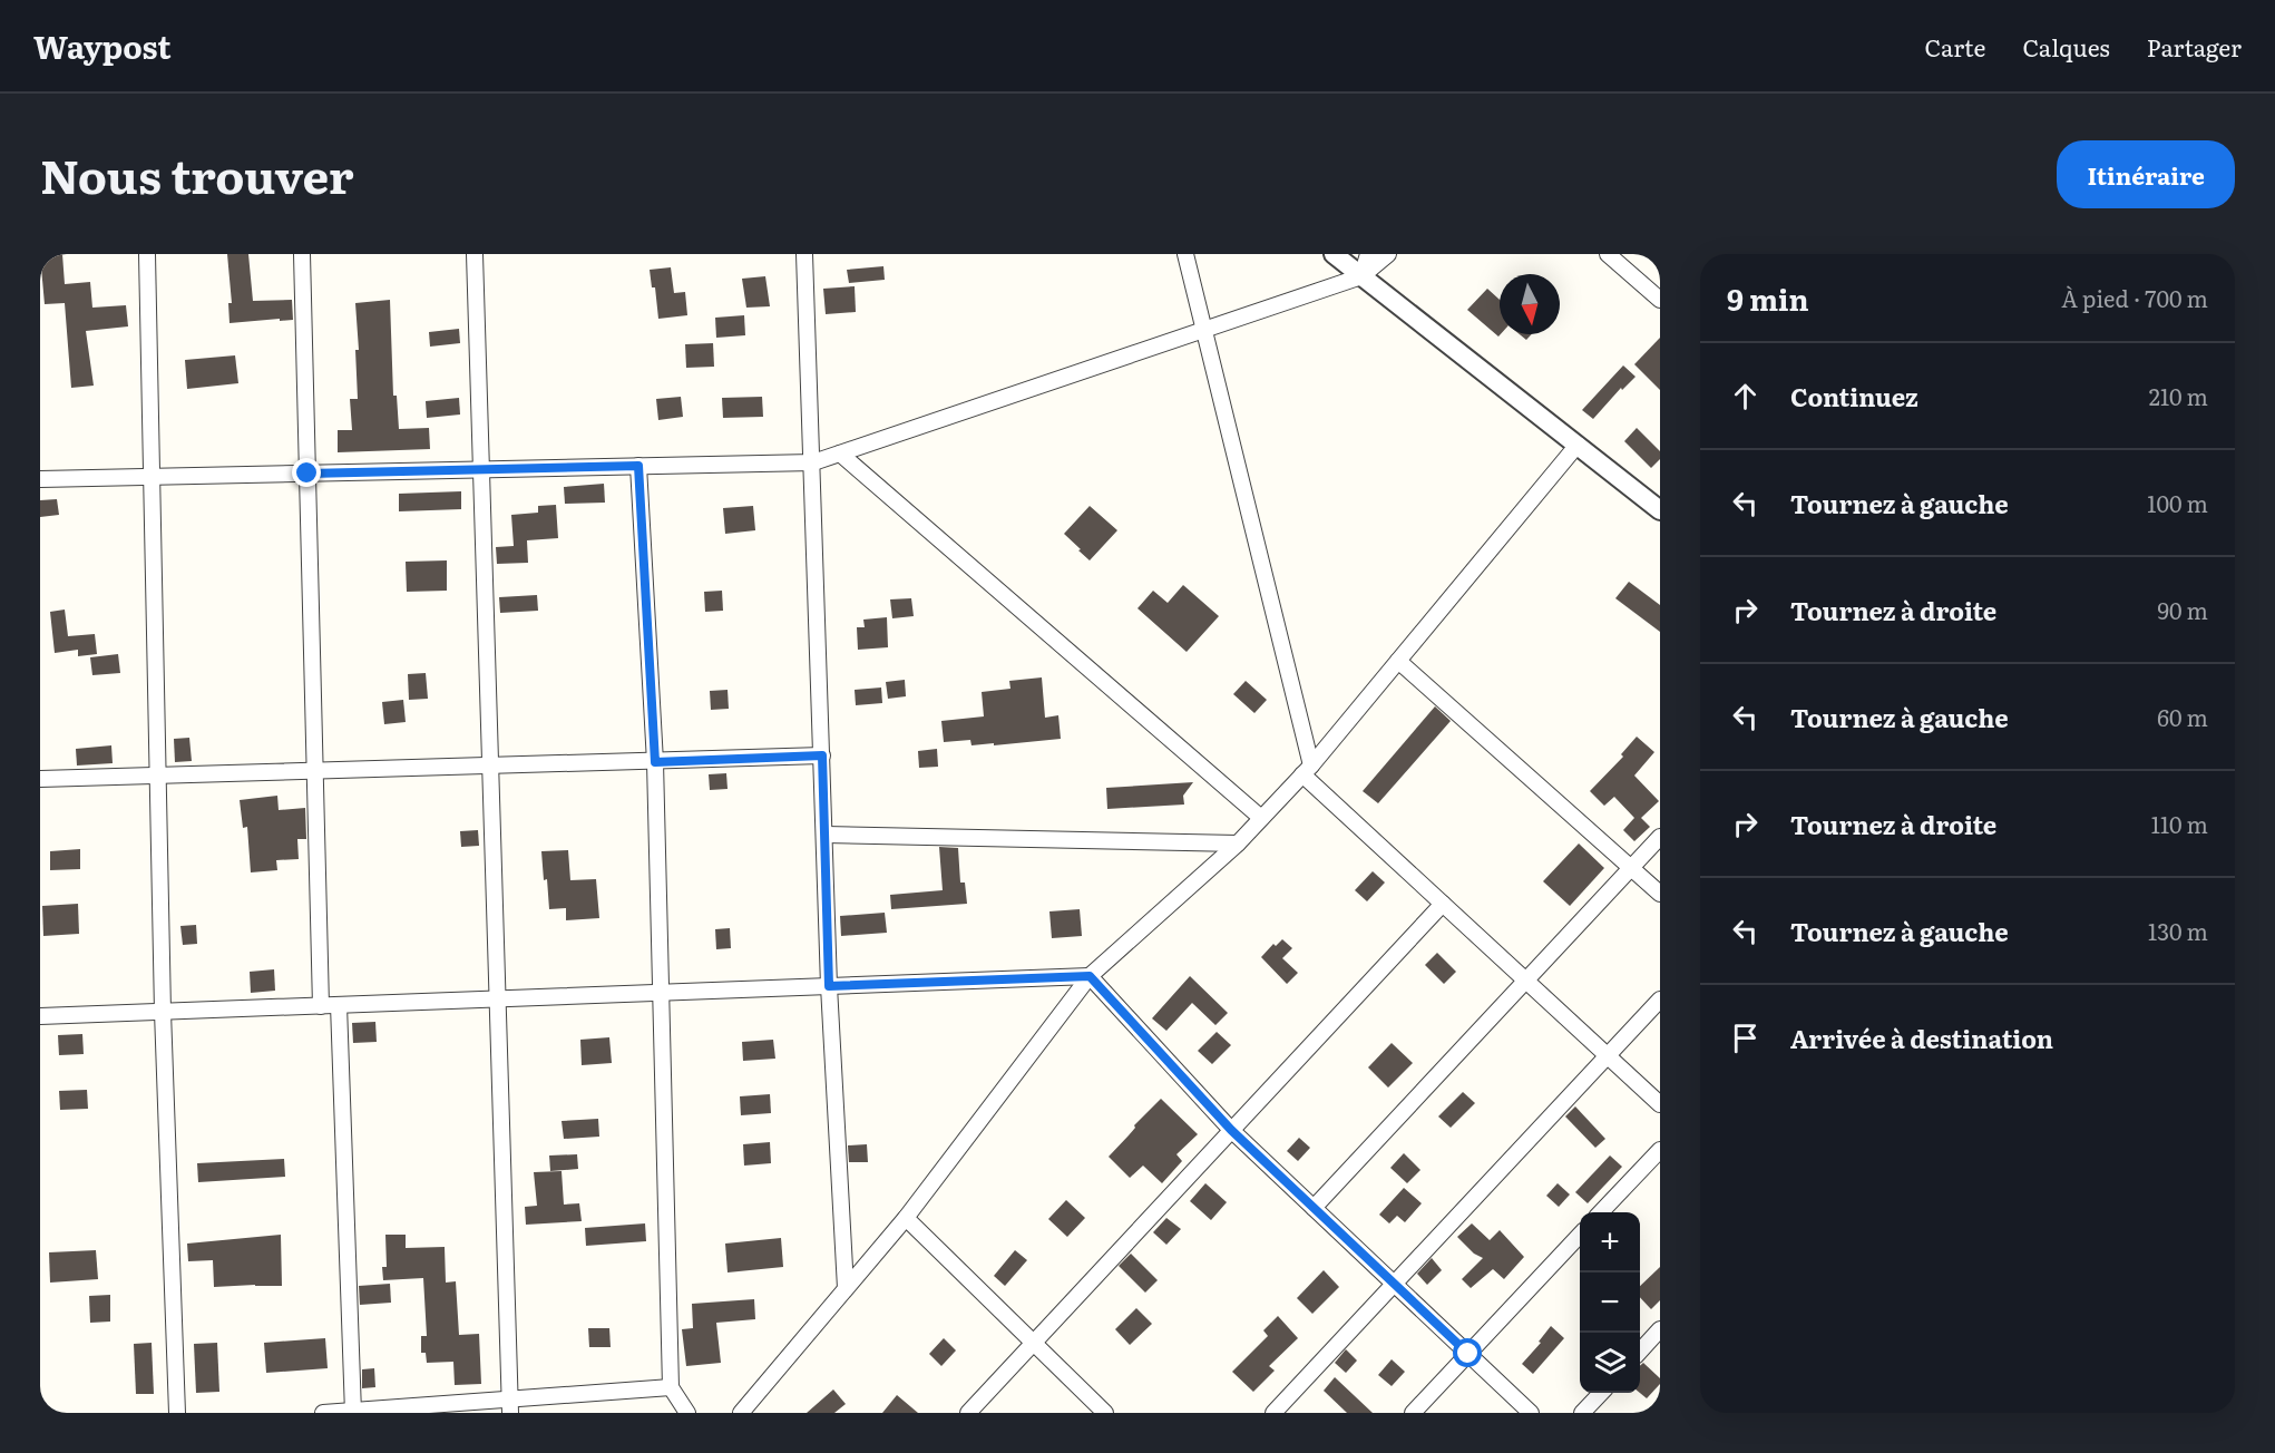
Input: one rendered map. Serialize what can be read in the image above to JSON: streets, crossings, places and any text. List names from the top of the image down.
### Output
{
  "north": "bottom",
  "page": {
    "header": "Waypost",
    "nav": ["Carte", "Calques", "Partager"],
    "title": "Nous trouver",
    "buttons": "Itinéraire",
    "heading": ["9 min", "À pied · 700 m"],
    "list": [
      ["Continuez", "210 m"],
      ["Tournez à gauche", "100 m"],
      ["Tournez à droite", "90 m"],
      ["Tournez à gauche", "60 m"],
      ["Tournez à droite", "110 m"],
      ["Tournez à gauche", "130 m"],
      "Arrivée à destination"
    ],
    "map_buttons": ["+", "−"]
  }
}
